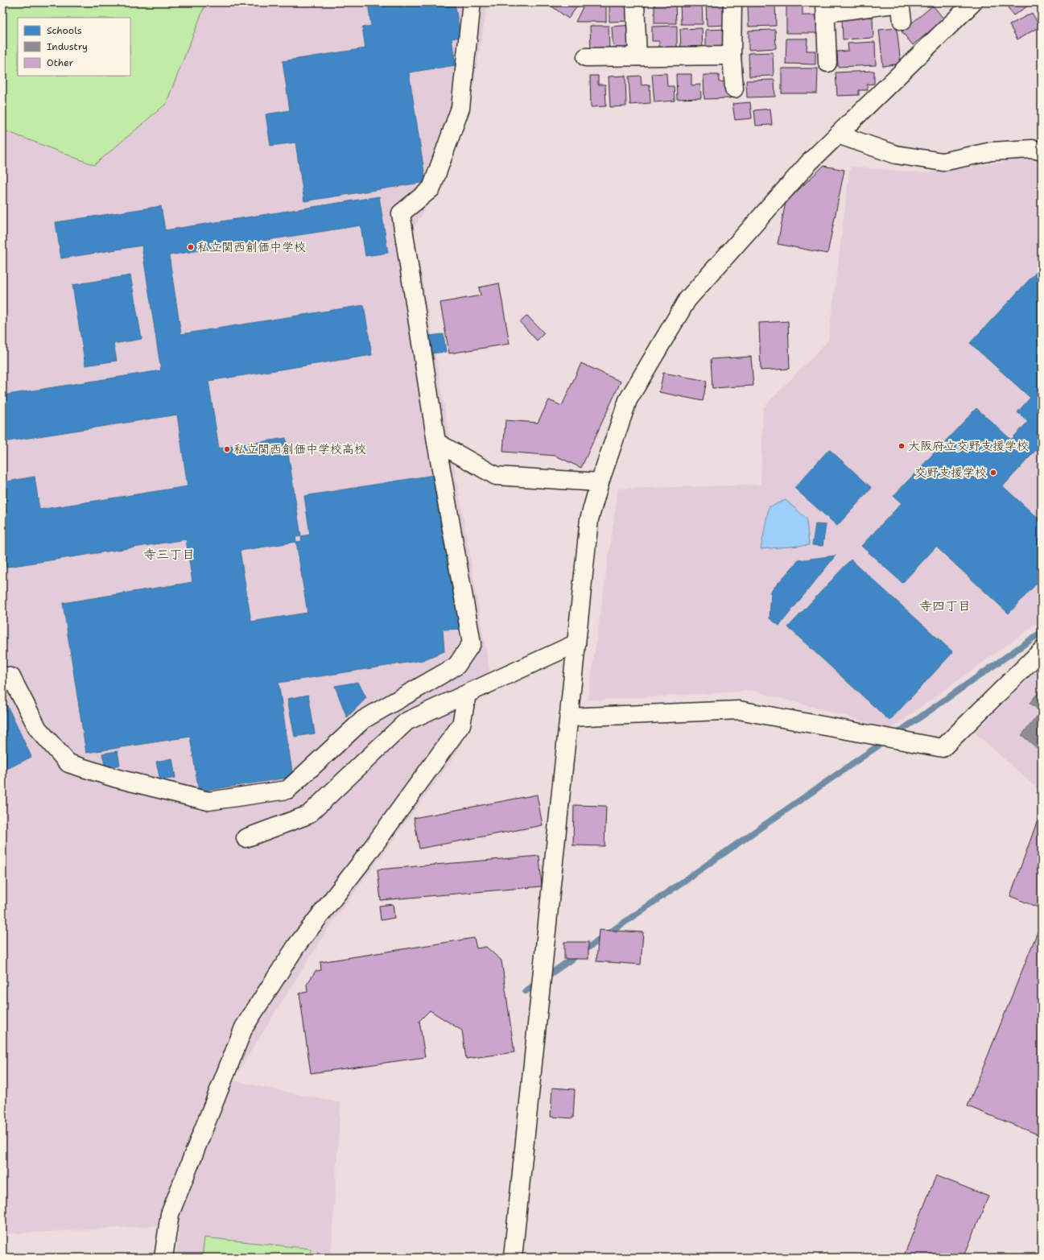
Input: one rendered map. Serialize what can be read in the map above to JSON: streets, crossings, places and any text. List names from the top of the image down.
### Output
{
  "districts": ["寺三丁目", "寺四丁目"],
  "places": [
    "私立関西創価中学校",
    "大阪府立交野支援学校",
    "私立関西創価中学校高校",
    "交野支援学校"
  ],
  "legend": ["Schools", "Industry", "Other"]
}
